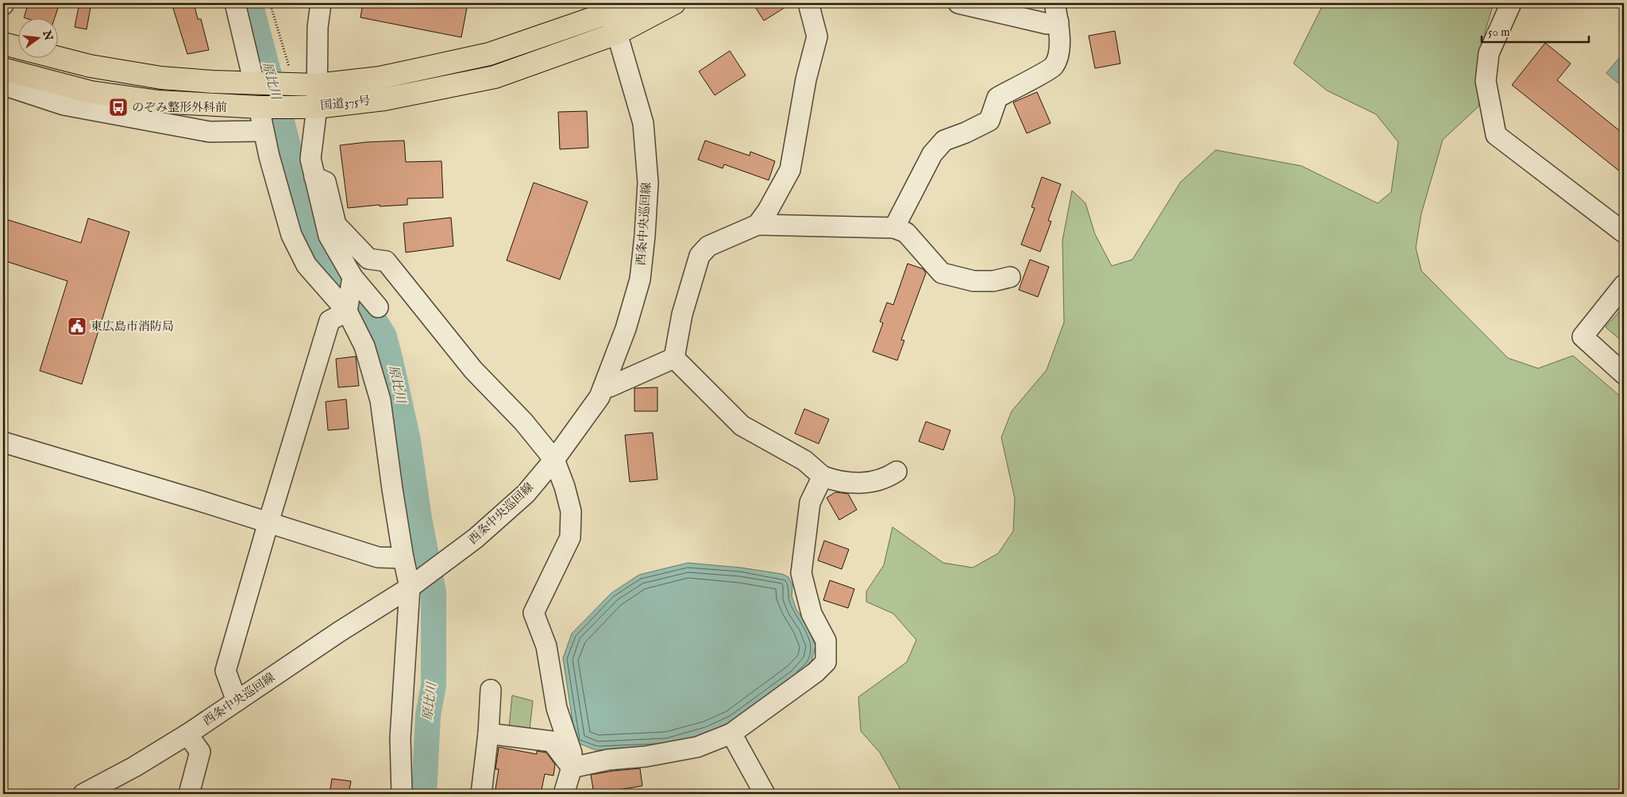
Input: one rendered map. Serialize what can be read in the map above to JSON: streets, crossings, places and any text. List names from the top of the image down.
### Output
{
  "streets": {
    "highway": ["国道375号"],
    "street": ["西条中央巡回線"]
  },
  "crossings": [
    ["国道375号", "西条中央巡回線"]
  ],
  "water": ["原比川"],
  "places": {
    "bus stop": ["のぞみ整形外科前"],
    "public building": ["東広島市消防局"]
  },
  "scale_bar": "50 m",
  "north": "right"
}
